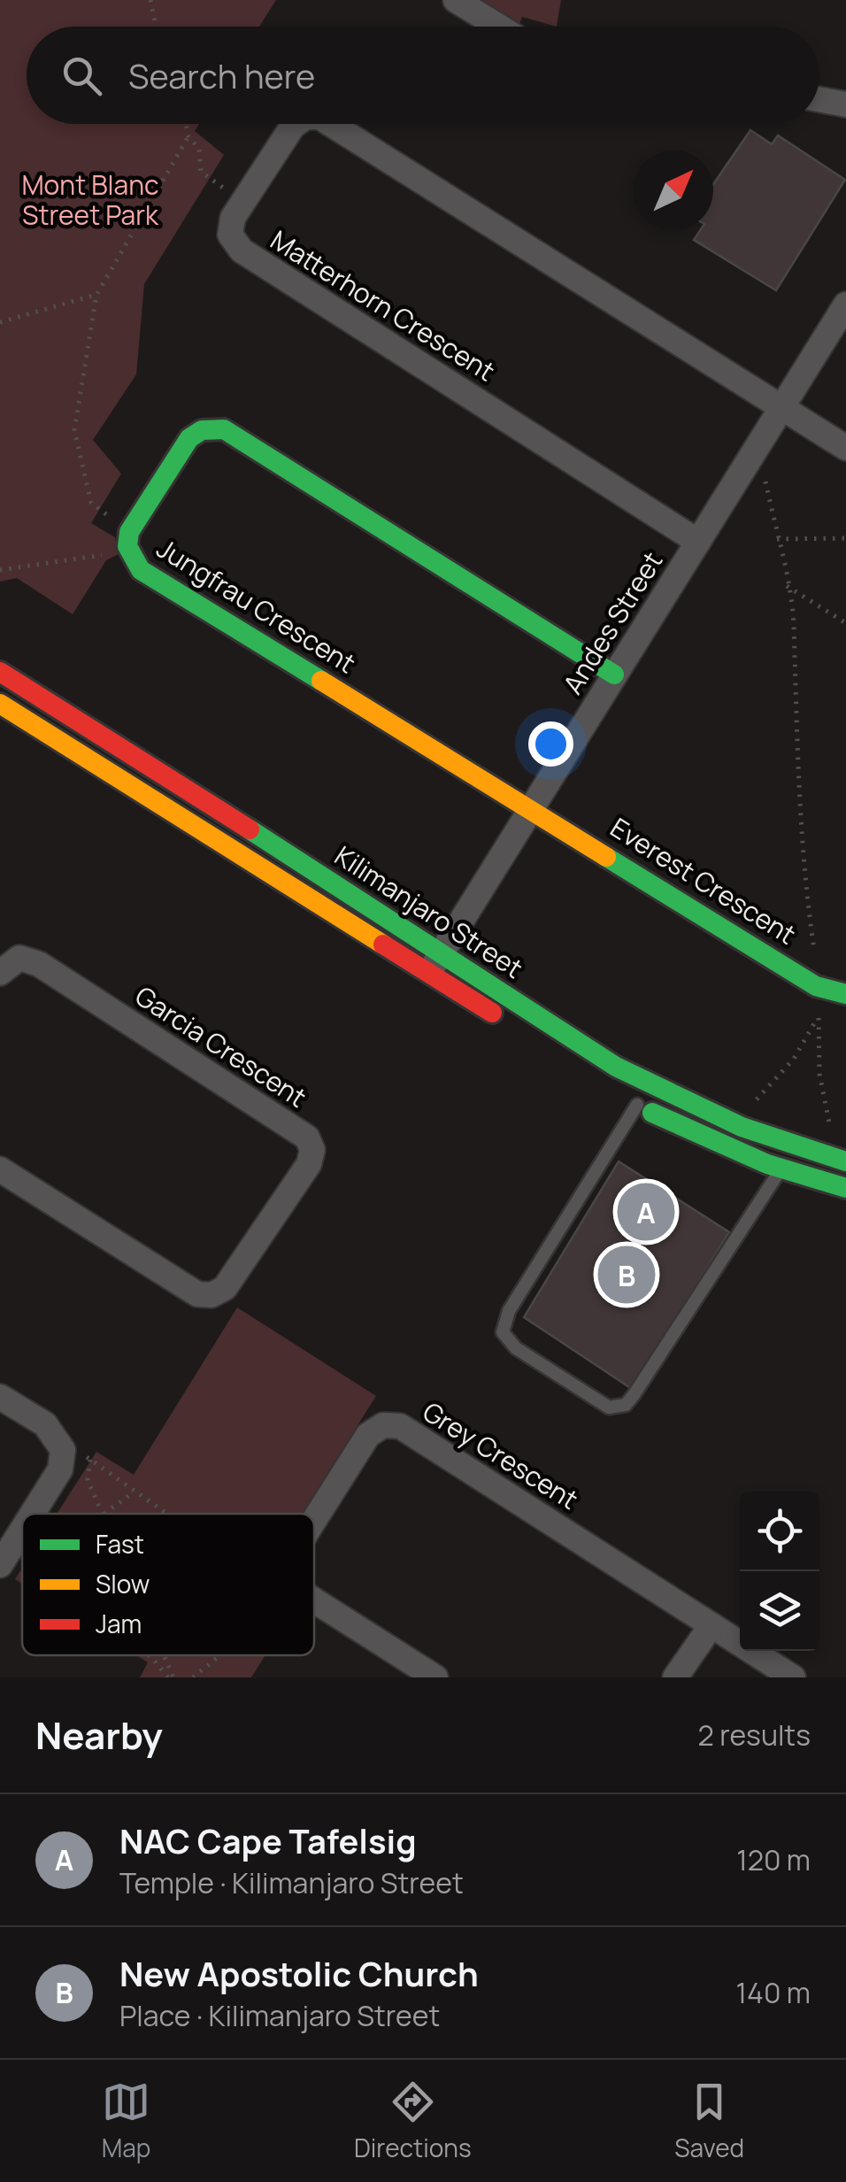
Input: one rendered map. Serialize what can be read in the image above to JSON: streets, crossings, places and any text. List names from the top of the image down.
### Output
{
  "streets": {
    "street": [
      "Matterhorn Crescent",
      "Jungfrau Crescent",
      "Andes Street",
      "Everest Crescent",
      "Kilimanjaro Street",
      "Garcia Crescent",
      "Grey Crescent"
    ]
  },
  "crossings": [
    ["Matterhorn Crescent", "Andes Street"],
    ["Jungfrau Crescent", "Andes Street"],
    ["Jungfrau Crescent", "Everest Crescent"],
    ["Andes Street", "Everest Crescent"],
    ["Andes Street", "Kilimanjaro Street"]
  ],
  "parks": ["Mont Blanc Street Park"],
  "legend": ["Fast", "Slow", "Jam"],
  "north": "top right",
  "page": {
    "search": "Search here",
    "pins": ["A", "B"],
    "heading": ["Nearby", "2 results"],
    "list": [
      {
        "mark": "A",
        "name": "NAC Cape Tafelsig",
        "note": "Temple · Kilimanjaro Street",
        "value": "120 m"
      },
      {
        "mark": "B",
        "name": "New Apostolic Church",
        "note": "Place · Kilimanjaro Street",
        "value": "140 m"
      }
    ],
    "nav": ["Map", "Directions", "Saved"]
  }
}
